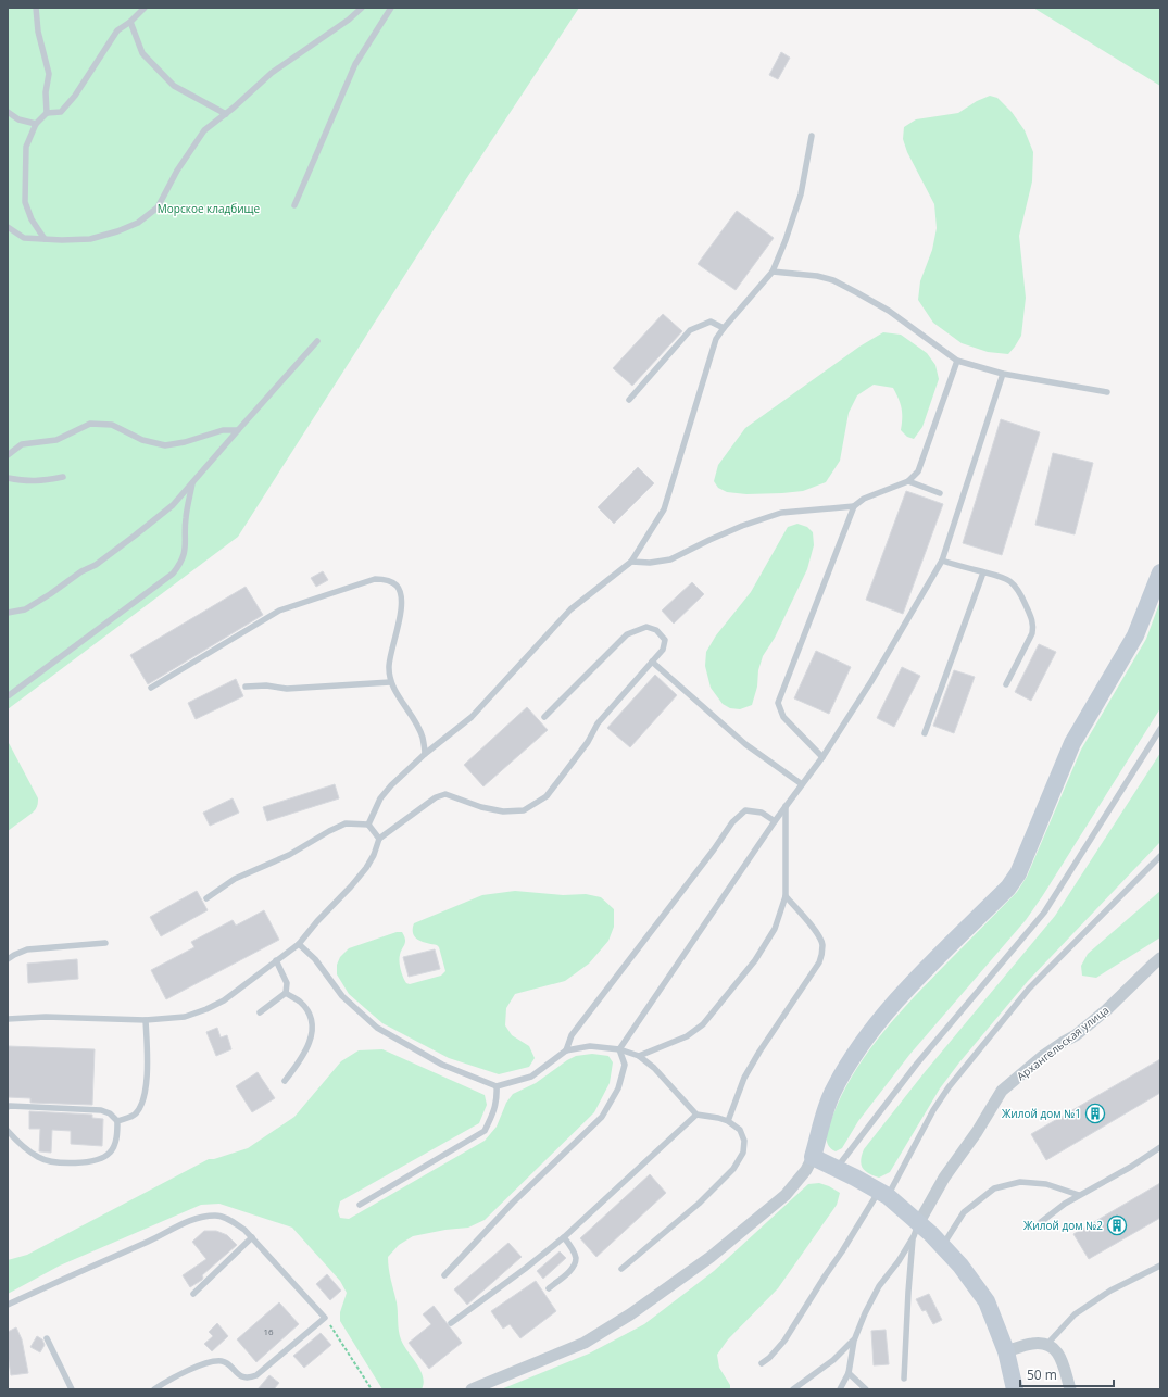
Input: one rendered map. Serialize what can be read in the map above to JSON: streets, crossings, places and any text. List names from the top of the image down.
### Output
{
  "streets": {
    "street": ["Архангельская улица"]
  },
  "parks": ["Морское кладбище"],
  "places": {
    "building": ["Жилой дом №1", "Жилой дом №2"]
  },
  "house_numbers": ["16"],
  "scale_bar": "50 m"
}
